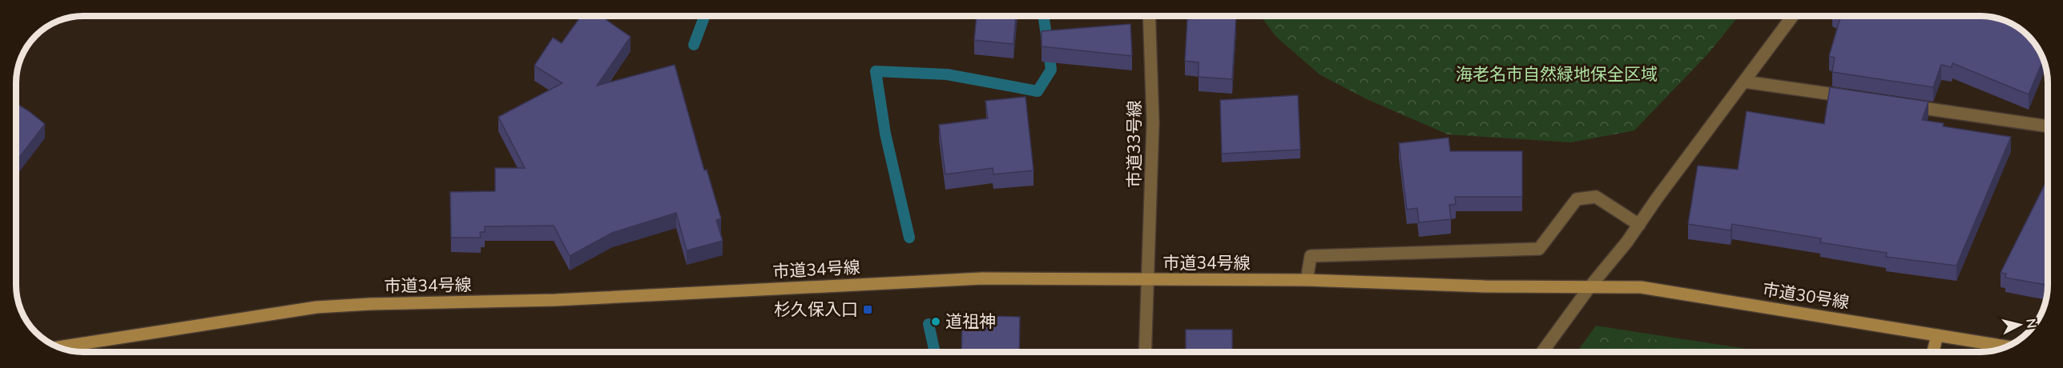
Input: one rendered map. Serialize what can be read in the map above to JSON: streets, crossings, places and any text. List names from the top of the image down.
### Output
{
  "streets": {
    "street": ["市道33号線", "市道34号線", "市道30号線"]
  },
  "crossings": [
    ["市道33号線", "市道34号線"],
    ["市道34号線", "市道30号線"]
  ],
  "parks": ["海老名市自然緑地保全区域"],
  "places": {
    "transit": ["杉久保入口"],
    "other": ["道祖神"]
  },
  "north": "right"
}
